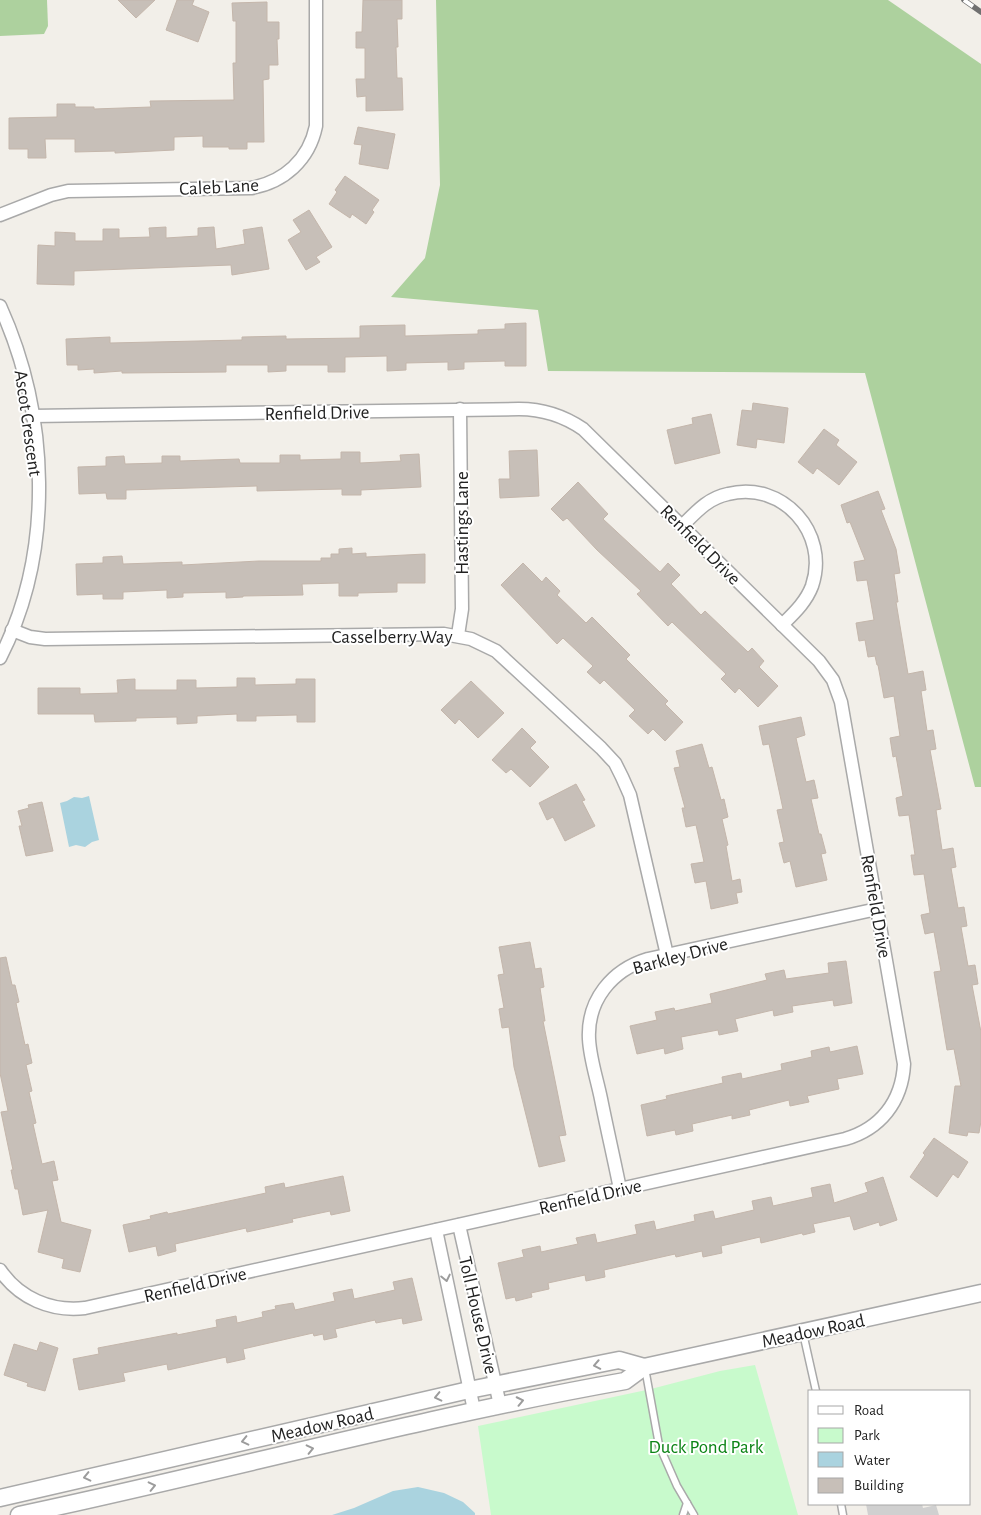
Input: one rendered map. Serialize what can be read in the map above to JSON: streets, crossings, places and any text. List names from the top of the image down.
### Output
{
  "streets": {
    "street": [
      "Caleb Lane",
      "Renfield Drive",
      "Ascot Crescent",
      "Hastings Lane",
      "Casselberry Way",
      "Barkley Drive",
      "Toll House Drive",
      "Meadow Road"
    ]
  },
  "crossings": [
    ["Renfield Drive", "Ascot Crescent"],
    ["Renfield Drive", "Hastings Lane"],
    ["Renfield Drive", "Barkley Drive"],
    ["Renfield Drive", "Toll House Drive"],
    ["Ascot Crescent", "Casselberry Way"],
    ["Hastings Lane", "Casselberry Way"],
    ["Casselberry Way", "Barkley Drive"],
    ["Toll House Drive", "Meadow Road"]
  ],
  "parks": ["Duck Pond Park"],
  "legend": [
    "Road",
    "Park",
    "Water",
    "Building"
  ]
}
